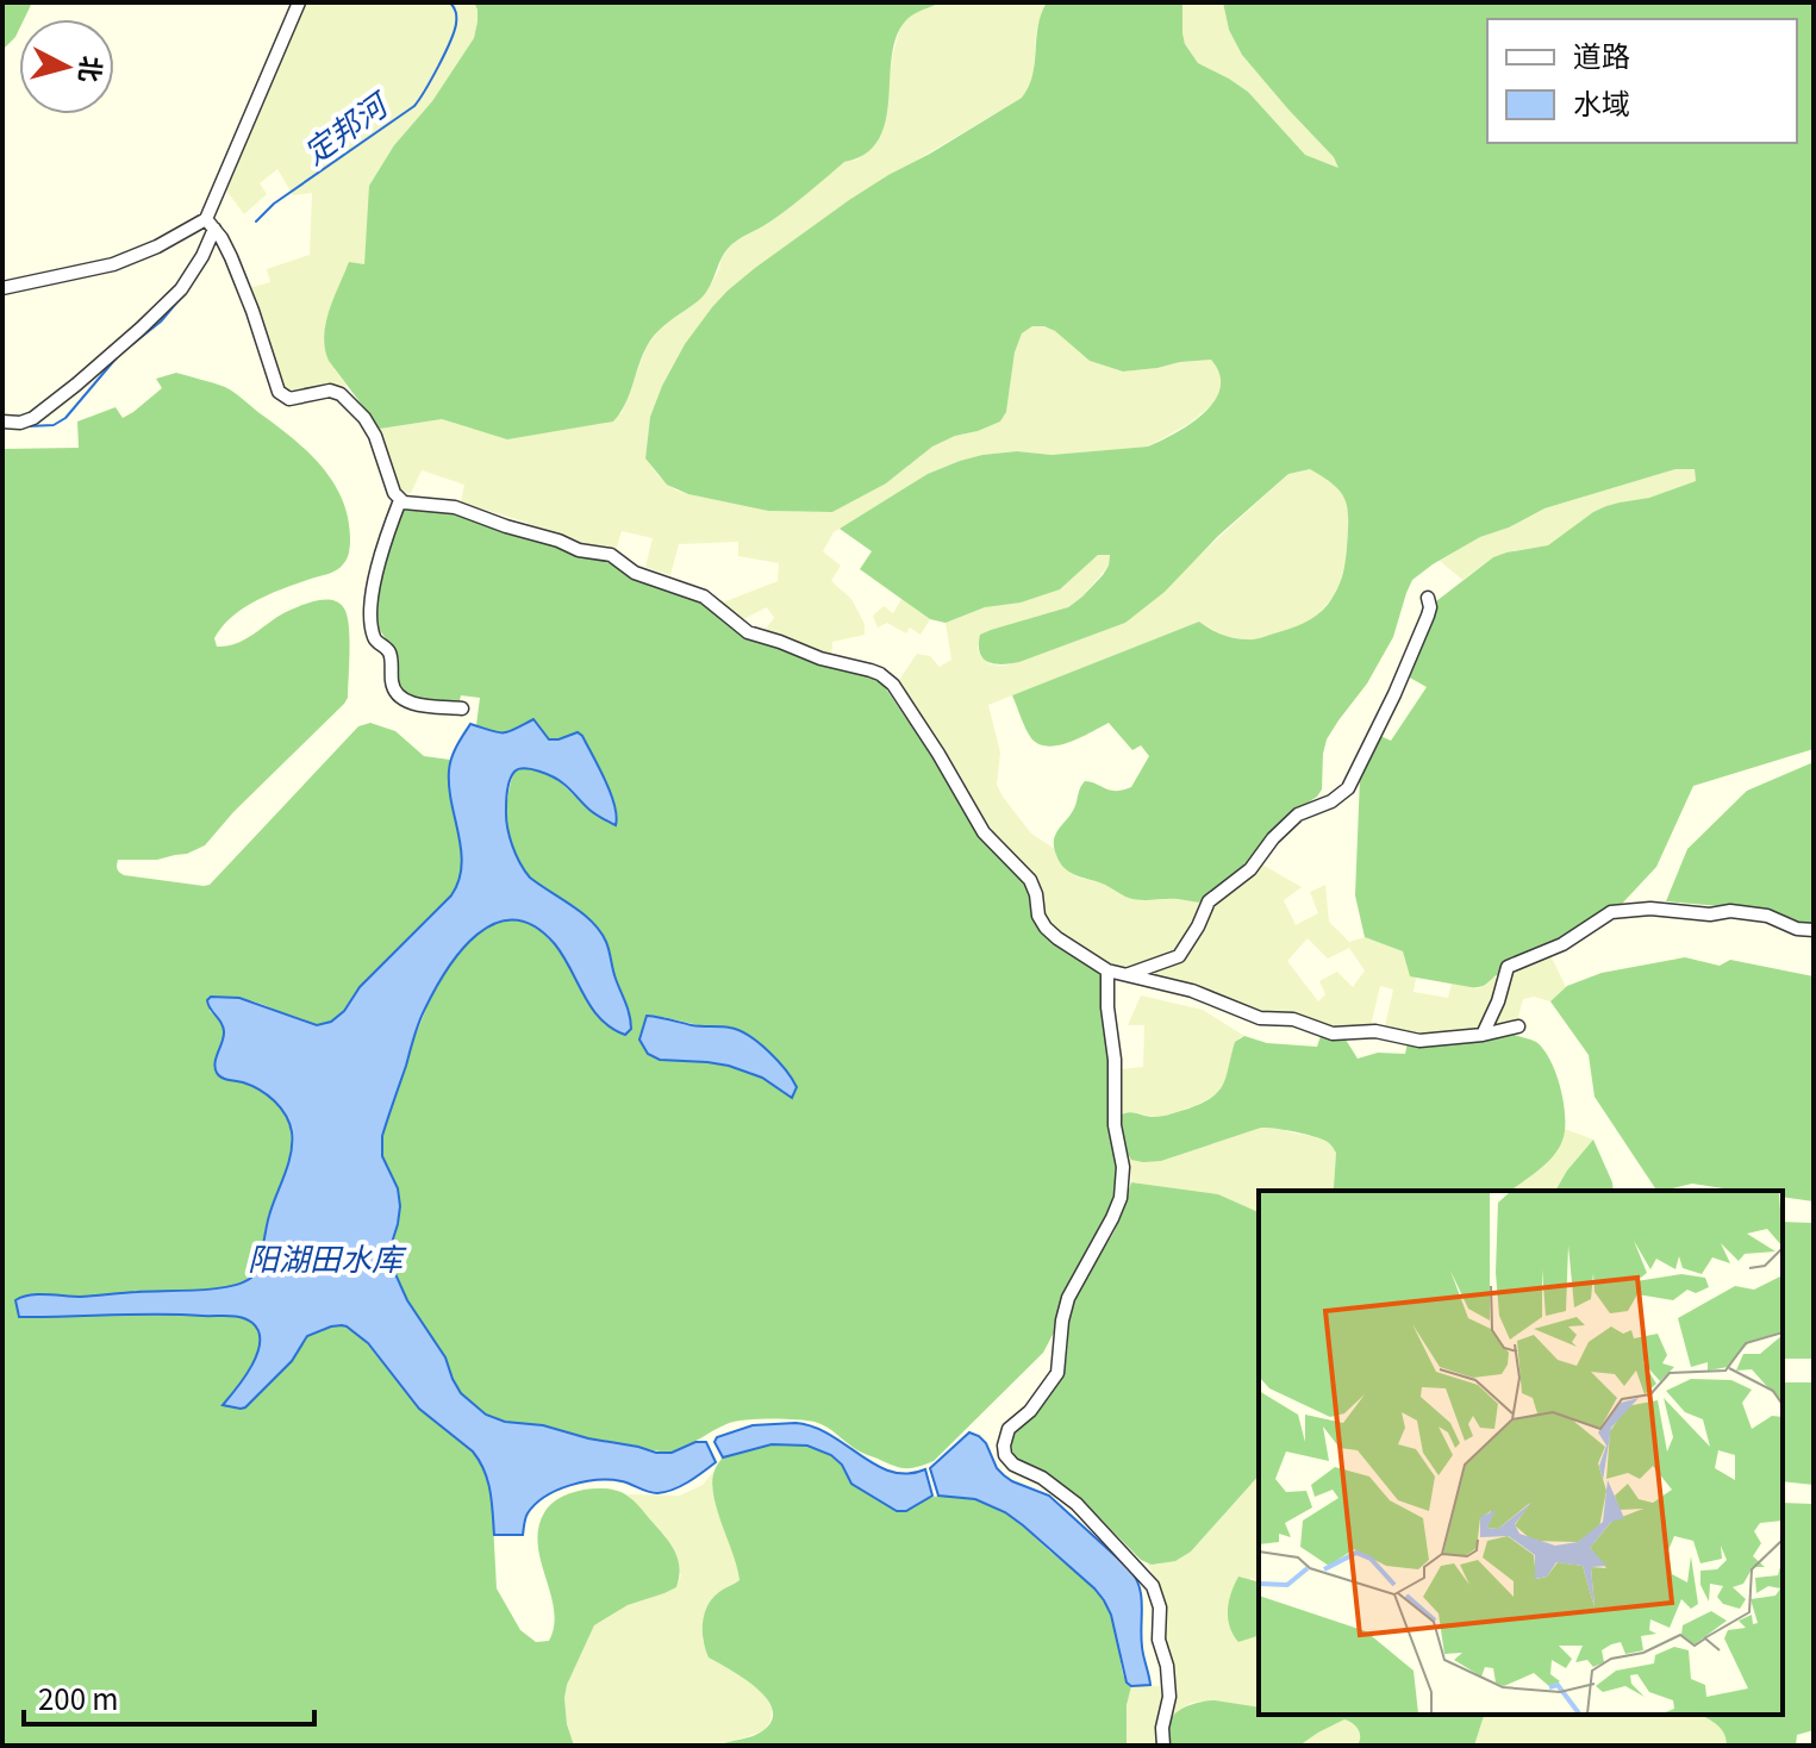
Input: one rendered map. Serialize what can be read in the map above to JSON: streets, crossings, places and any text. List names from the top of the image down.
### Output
{
  "water": ["定邦河", "阳湖田水库"],
  "legend": ["道路", "水域"],
  "scale_bar": "200 m",
  "north": "right"
}
